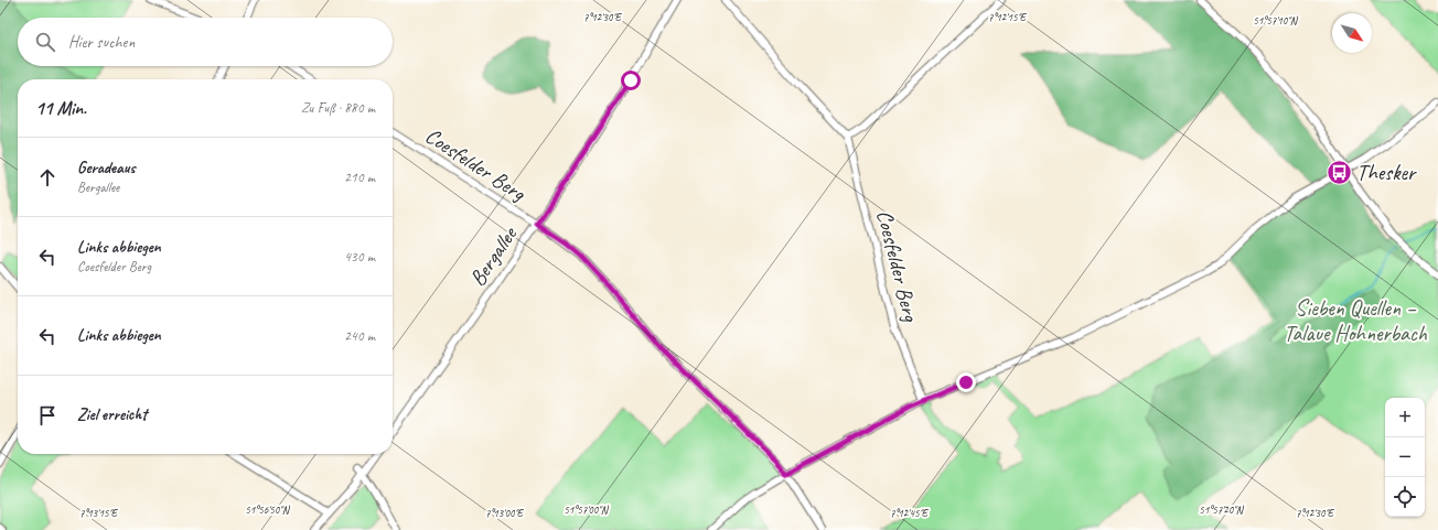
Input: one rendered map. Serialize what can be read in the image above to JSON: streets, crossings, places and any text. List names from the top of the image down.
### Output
{
  "streets": {
    "street": ["Coesfelder Berg", "Bergallee"]
  },
  "crossings": [
    ["Coesfelder Berg", "Bergallee"]
  ],
  "parks": ["Sieben Quellen – Talaue Hohnerbach"],
  "places": {
    "bus stop": ["Thesker"]
  },
  "north": "bottom right",
  "page": {
    "search": "Hier suchen",
    "heading": ["11 Min.", "Zu Fuß · 880 m"],
    "list": [
      ["Geradeaus", "Bergallee", "210 m"],
      ["Links abbiegen", "Coesfelder Berg", "430 m"],
      ["Links abbiegen", "240 m"],
      "Ziel erreicht"
    ],
    "map_buttons": ["+", "−"]
  },
  "coordinates": [
    "7°12'30\"E",
    "7°12'15\"E",
    "51°57'10\"N",
    "51°56'50\"N",
    "51°57'00\"N",
    "51°57'20\"N",
    "7°13'15\"E",
    "7°13'00\"E",
    "7°12'45\"E"
  ]
}
